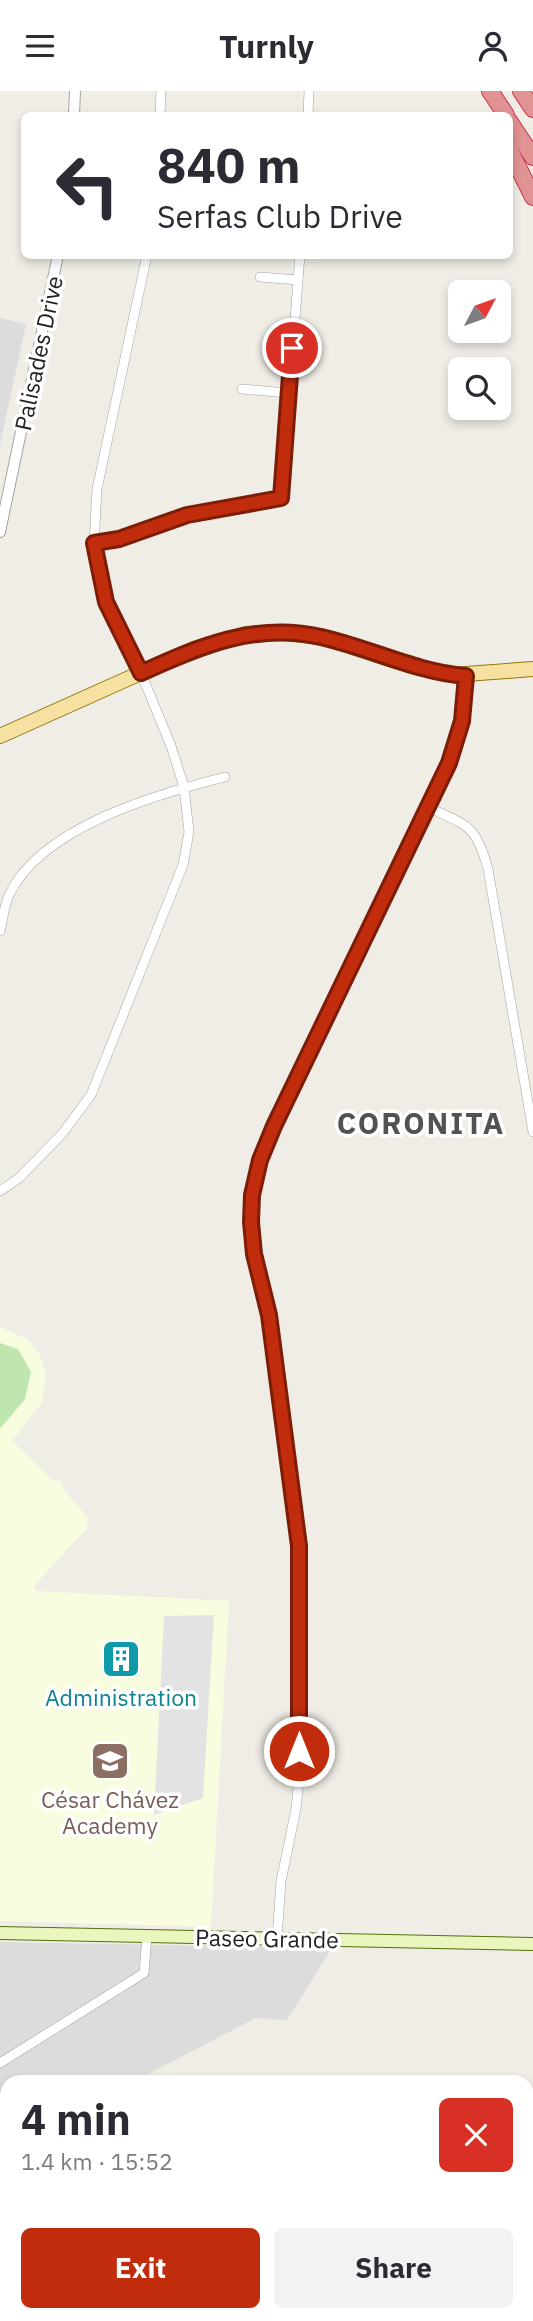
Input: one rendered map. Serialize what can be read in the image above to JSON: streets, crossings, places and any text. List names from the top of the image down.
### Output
{
  "streets": {
    "main road": ["Paseo Grande"],
    "street": ["Palisades Drive"]
  },
  "districts": ["CORONITA"],
  "places": {
    "building": ["Administration"],
    "school or university": ["César Chávez Academy"]
  },
  "north": "top right",
  "page": {
    "header": "Turnly",
    "turn": ["840 m", "Serfas Club Drive"],
    "heading": ["4 min", "1.4 km · 15:52"],
    "buttons": ["Exit", "Share"]
  }
}
